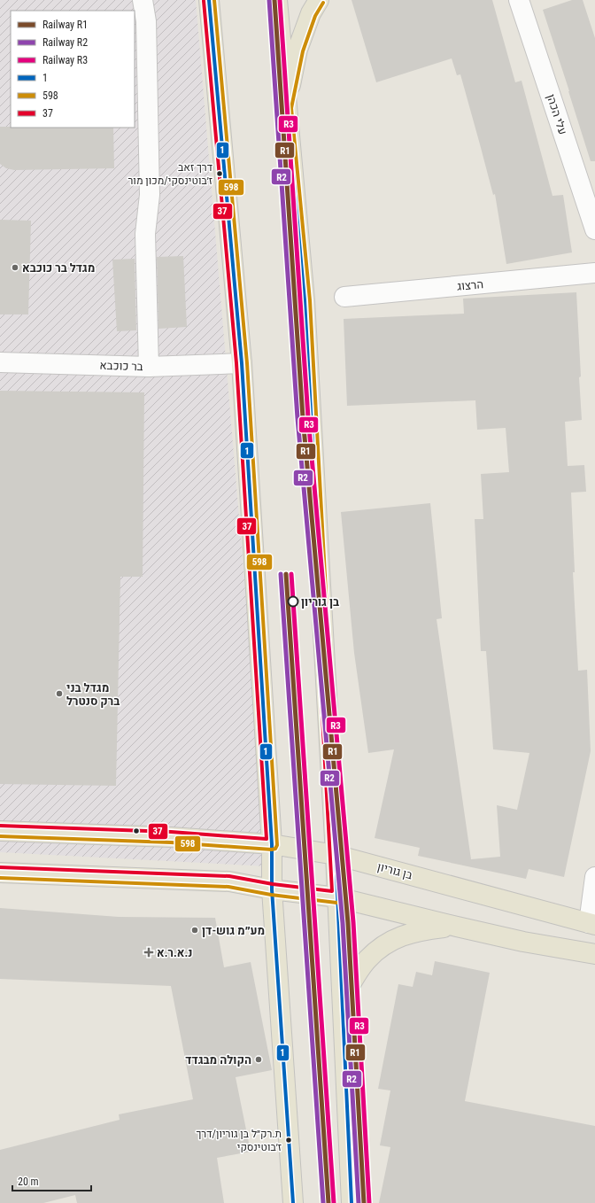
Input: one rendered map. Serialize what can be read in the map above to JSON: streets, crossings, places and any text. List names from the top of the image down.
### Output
{
  "streets": {
    "main road": ["בן גוריון"],
    "street": ["עלי הכהן", "הרצוג", "בר כוכבא"]
  },
  "places": {
    "other": [
      "דרך זאב ז׳בוטינסקי/מכון מור",
      "מגדל בר כוכבא",
      "בן גוריון",
      "מגדל בני ברק סנטרל",
      "מע״מ גוש-דן",
      "הקולה מבגדד",
      "ת.רק״ל בן גוריון/דרך ז׳בוטינסקי"
    ],
    "health": ["נ.א.ר.א"]
  },
  "lines": [
    "rail line R1",
    "rail line R2",
    "rail line R3",
    "transit line 1",
    "transit line 598",
    "transit line 37"
  ],
  "legend": [
    "Railway R1",
    "Railway R2",
    "Railway R3",
    "1",
    "598",
    "37"
  ],
  "scale_bar": "20 m"
}
